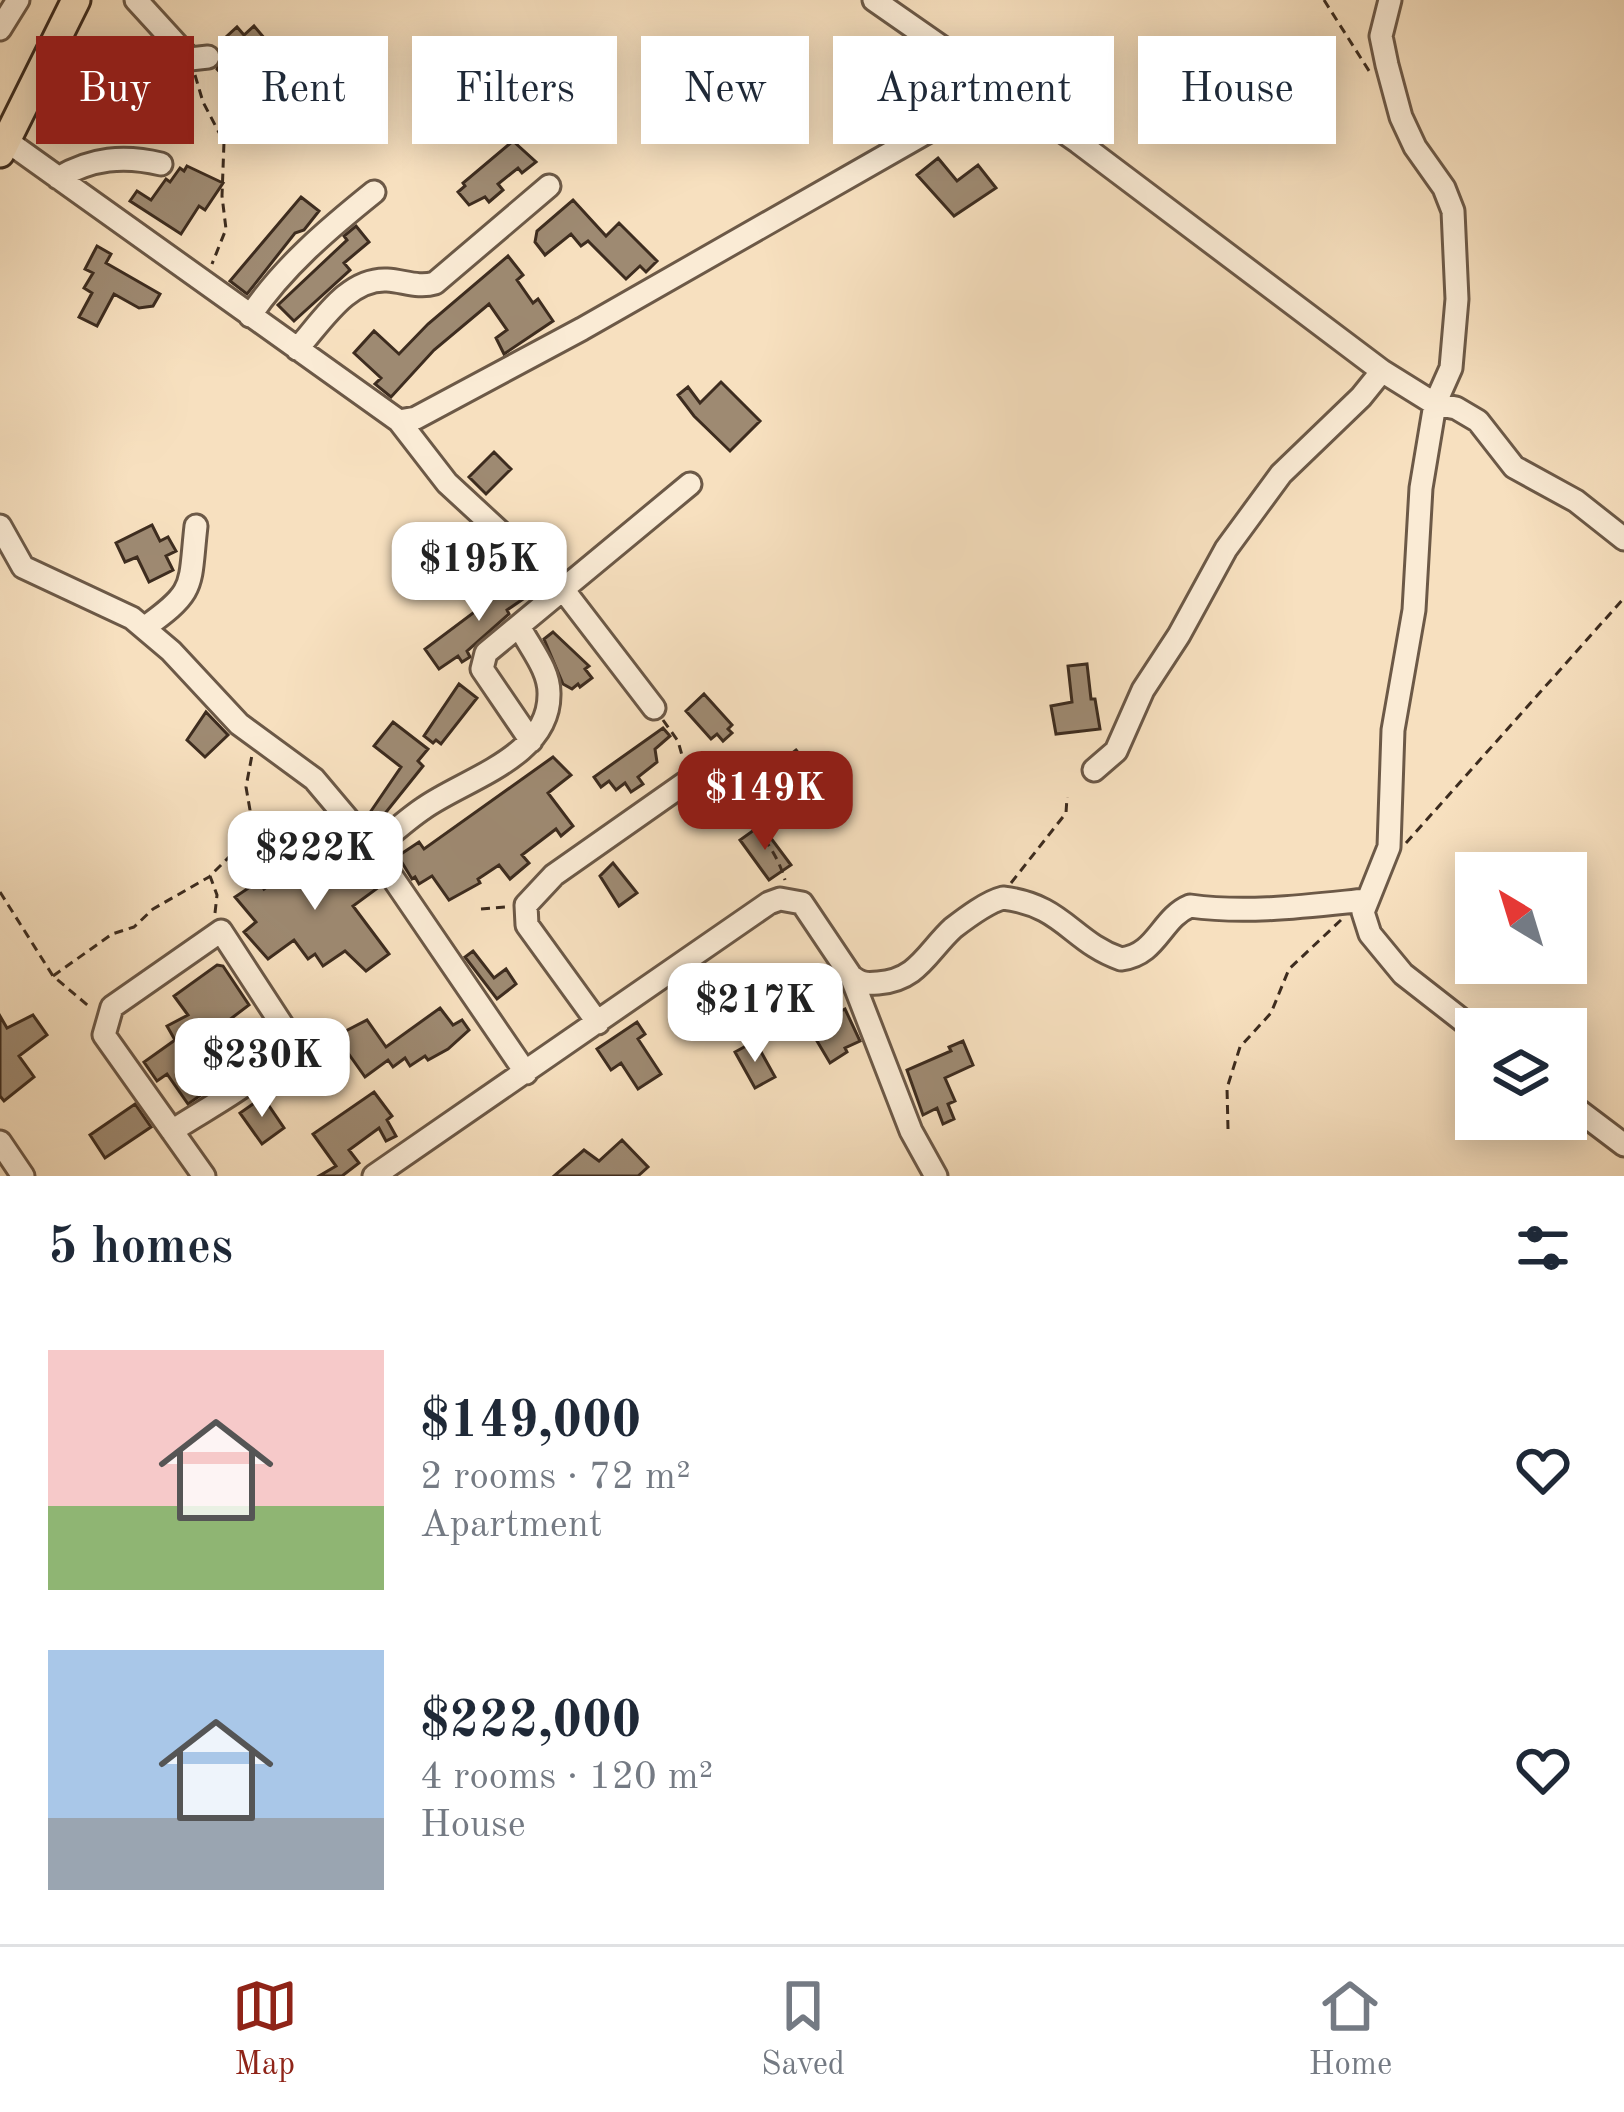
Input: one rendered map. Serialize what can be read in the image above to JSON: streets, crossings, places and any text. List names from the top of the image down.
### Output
{
  "north": "top left",
  "page": {
    "chip": [
      "Buy",
      "Rent",
      "Filters",
      "New",
      "Apartment",
      "House"
    ],
    "price": [
      "$195K",
      "$149K",
      "$222K",
      "$217K",
      "$230K"
    ],
    "heading": "5 homes",
    "list": [
      {
        "name": "$149,000",
        "note": "2 rooms · 72 m² · Apartment"
      },
      {
        "name": "$222,000",
        "note": "4 rooms · 120 m² · House"
      }
    ],
    "tabs": ["Map", "Saved", "Home"]
  }
}
